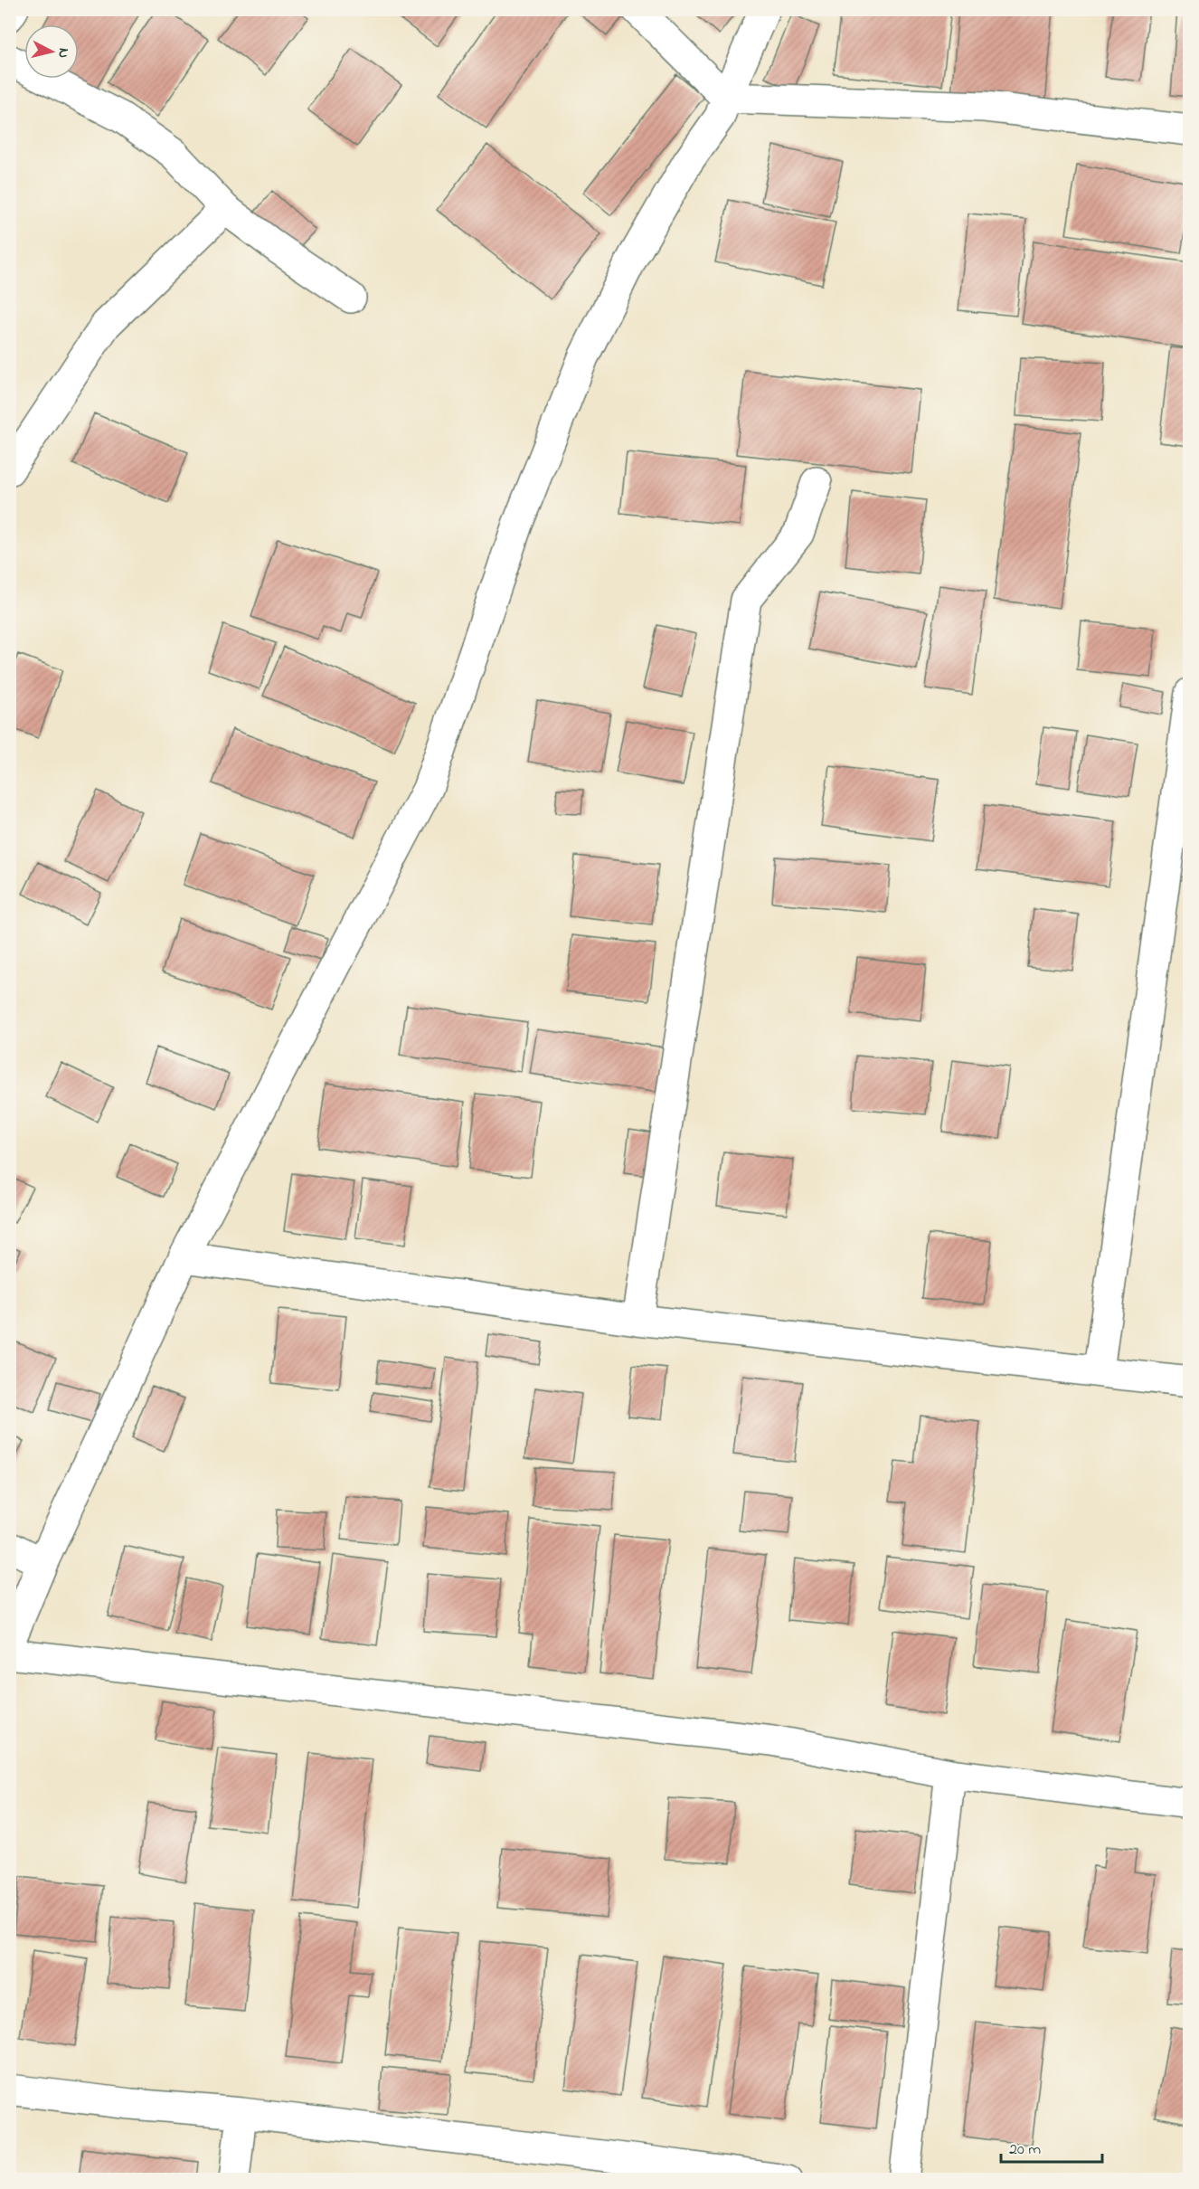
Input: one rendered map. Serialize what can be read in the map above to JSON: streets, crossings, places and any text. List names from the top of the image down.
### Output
{
  "scale_bar": "20 m",
  "north": "right"
}
